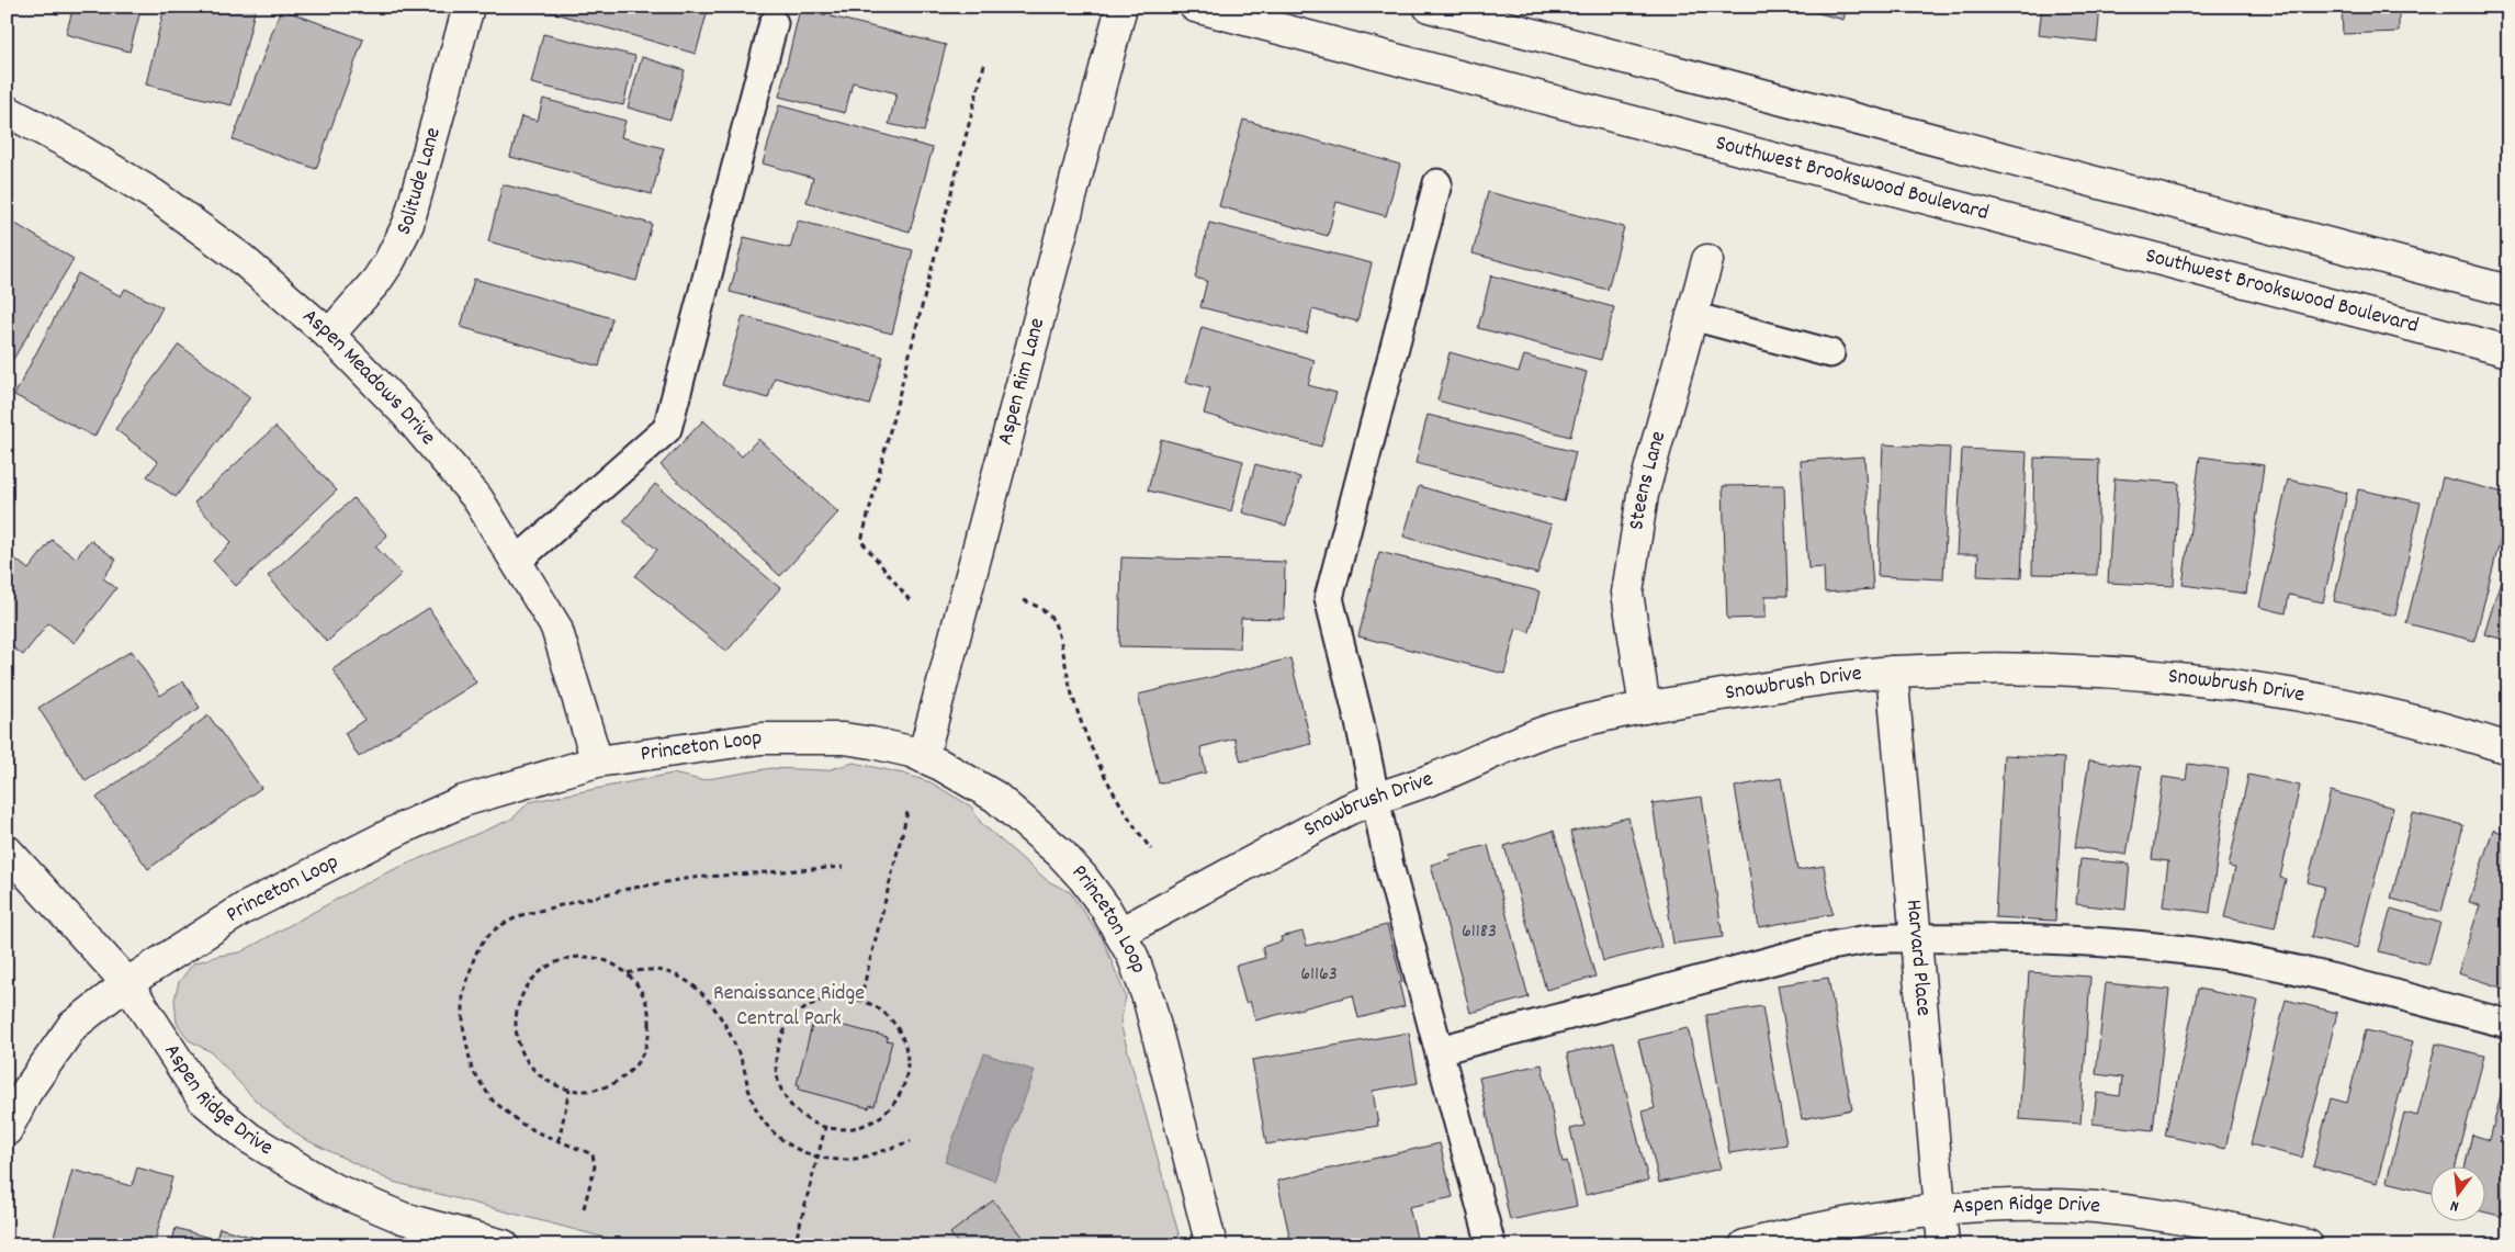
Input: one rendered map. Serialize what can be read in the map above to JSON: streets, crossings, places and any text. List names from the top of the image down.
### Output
{
  "streets": {
    "street": [
      "Southwest Brookswood Boulevard",
      "Solitude Lane",
      "Aspen Meadows Drive",
      "Aspen Rim Lane",
      "Steens Lane",
      "Snowbrush Drive",
      "Princeton Loop",
      "Harvard Place",
      "Aspen Ridge Drive"
    ]
  },
  "crossings": [
    ["Solitude Lane", "Aspen Meadows Drive"],
    ["Aspen Meadows Drive", "Princeton Loop"],
    ["Aspen Rim Lane", "Princeton Loop"],
    ["Steens Lane", "Snowbrush Drive"],
    ["Snowbrush Drive", "Princeton Loop"],
    ["Snowbrush Drive", "Harvard Place"],
    ["Princeton Loop", "Aspen Ridge Drive"],
    ["Harvard Place", "Aspen Ridge Drive"]
  ],
  "parks": ["Renaissance Ridge Central Park"],
  "house_numbers": ["61183", "61163"],
  "north": "bottom"
}
